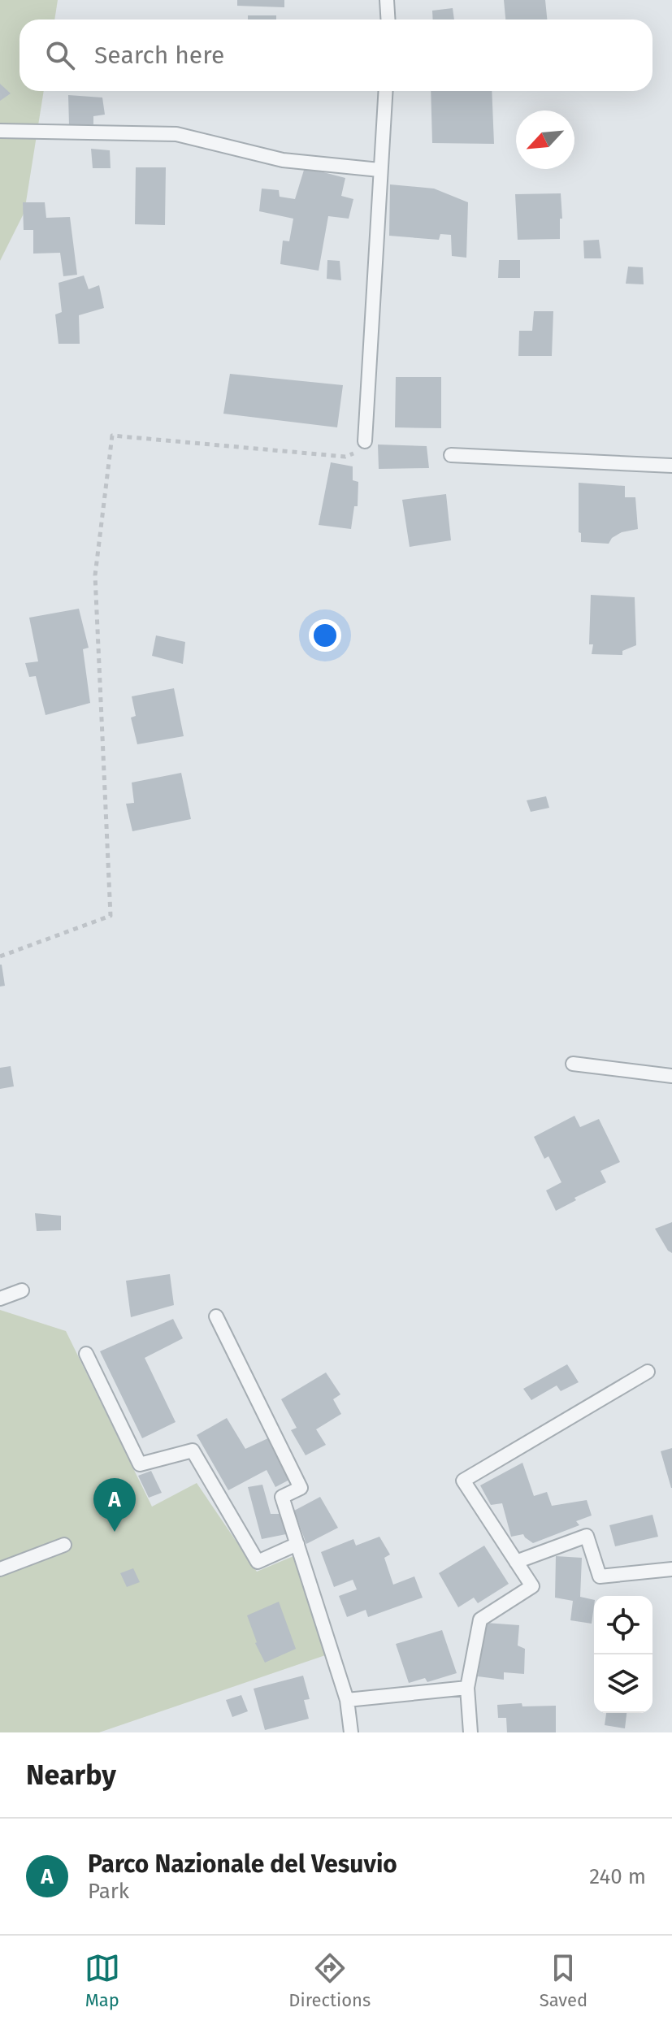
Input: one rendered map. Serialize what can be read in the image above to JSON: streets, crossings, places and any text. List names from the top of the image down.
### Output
{
  "north": "bottom left",
  "page": {
    "search": "Search here",
    "pins": "A",
    "heading": "Nearby",
    "list": [
      {
        "mark": "A",
        "name": "Parco Nazionale del Vesuvio",
        "note": "Park",
        "value": "240 m"
      }
    ],
    "nav": ["Map", "Directions", "Saved"]
  }
}
